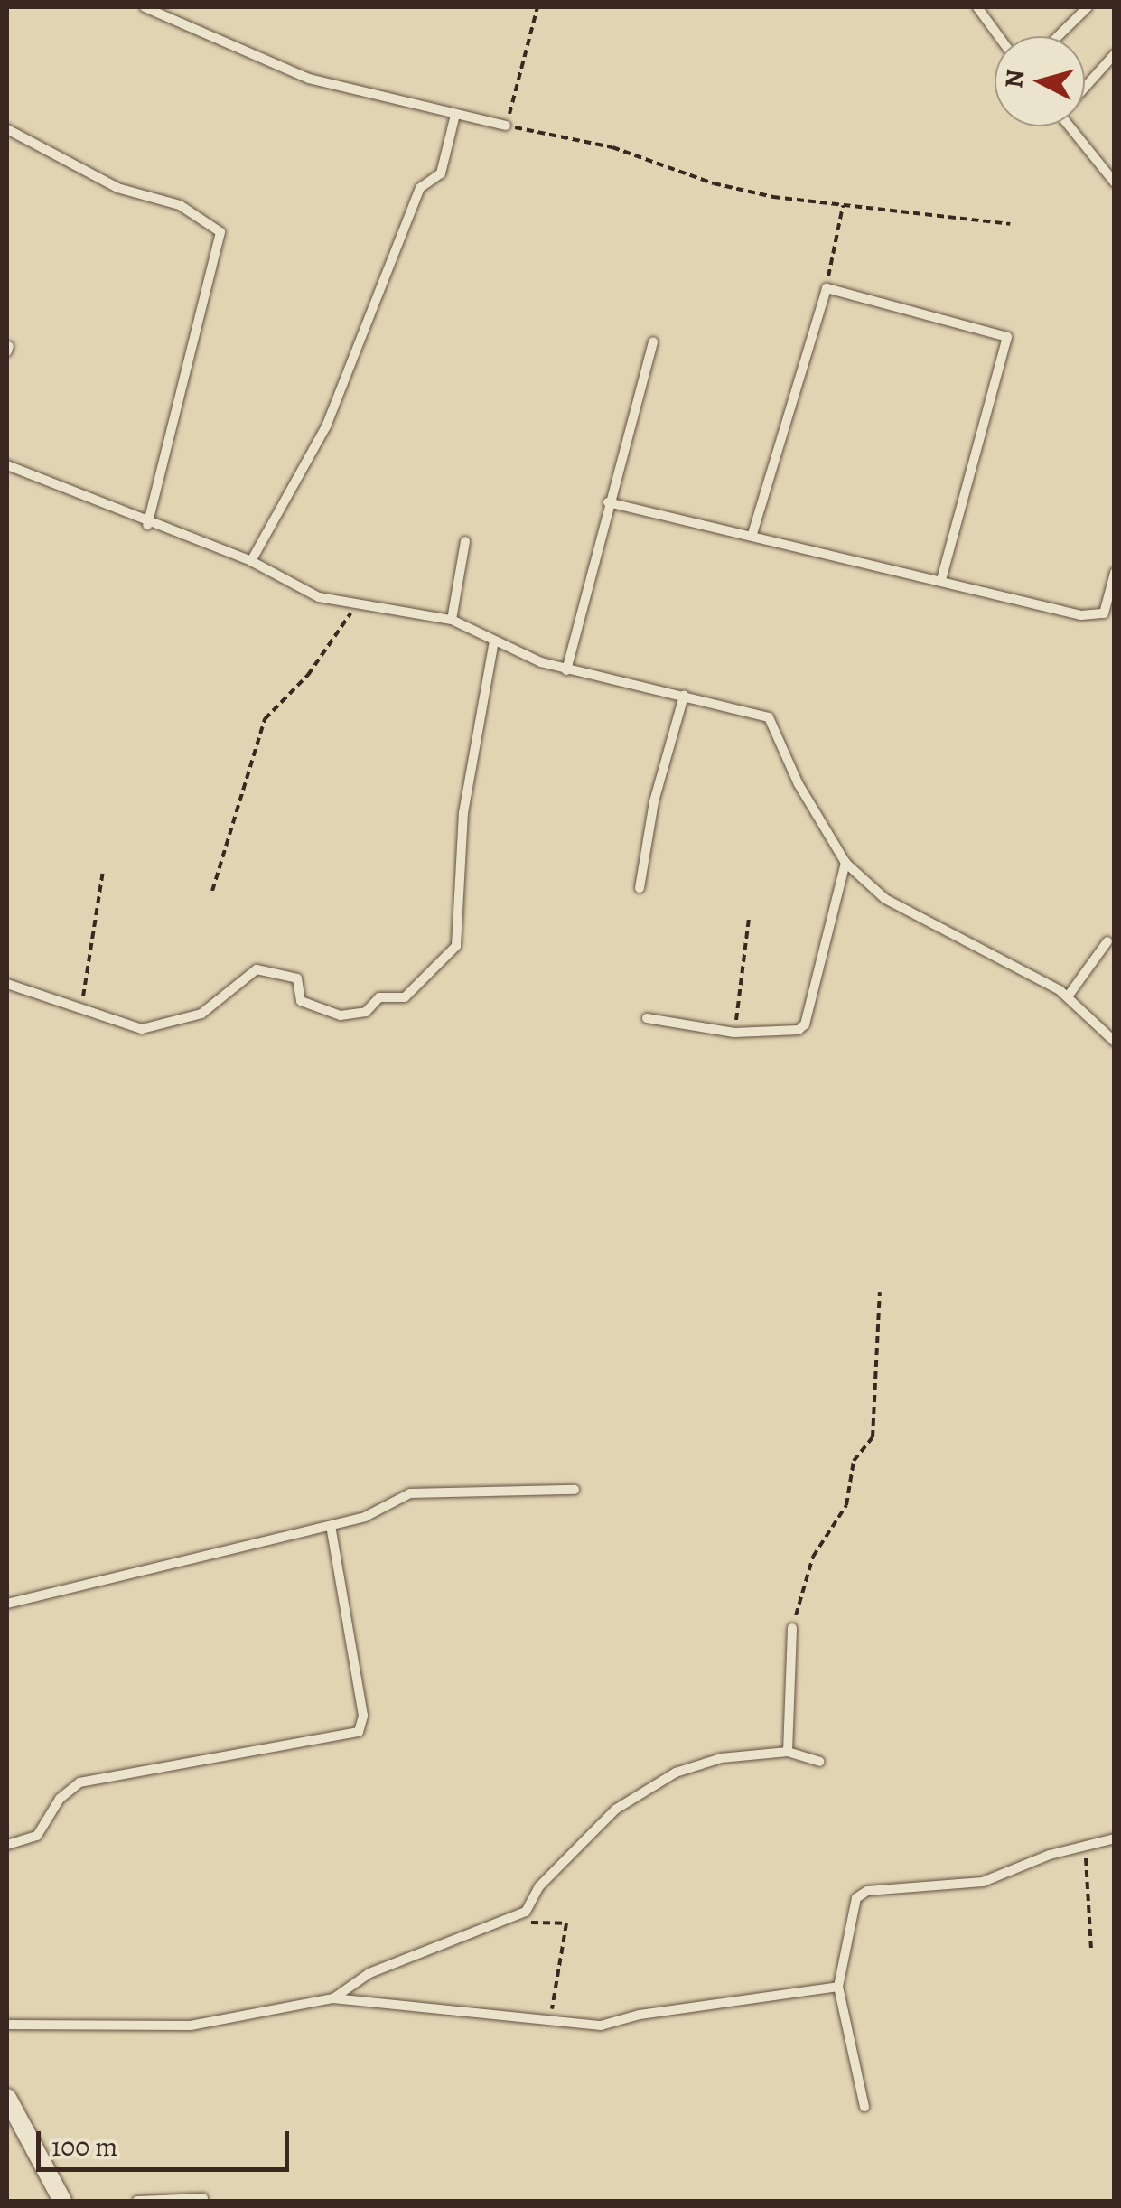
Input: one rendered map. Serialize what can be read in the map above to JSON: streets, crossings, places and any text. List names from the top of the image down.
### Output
{
  "scale_bar": "100 m",
  "north": "left"
}
